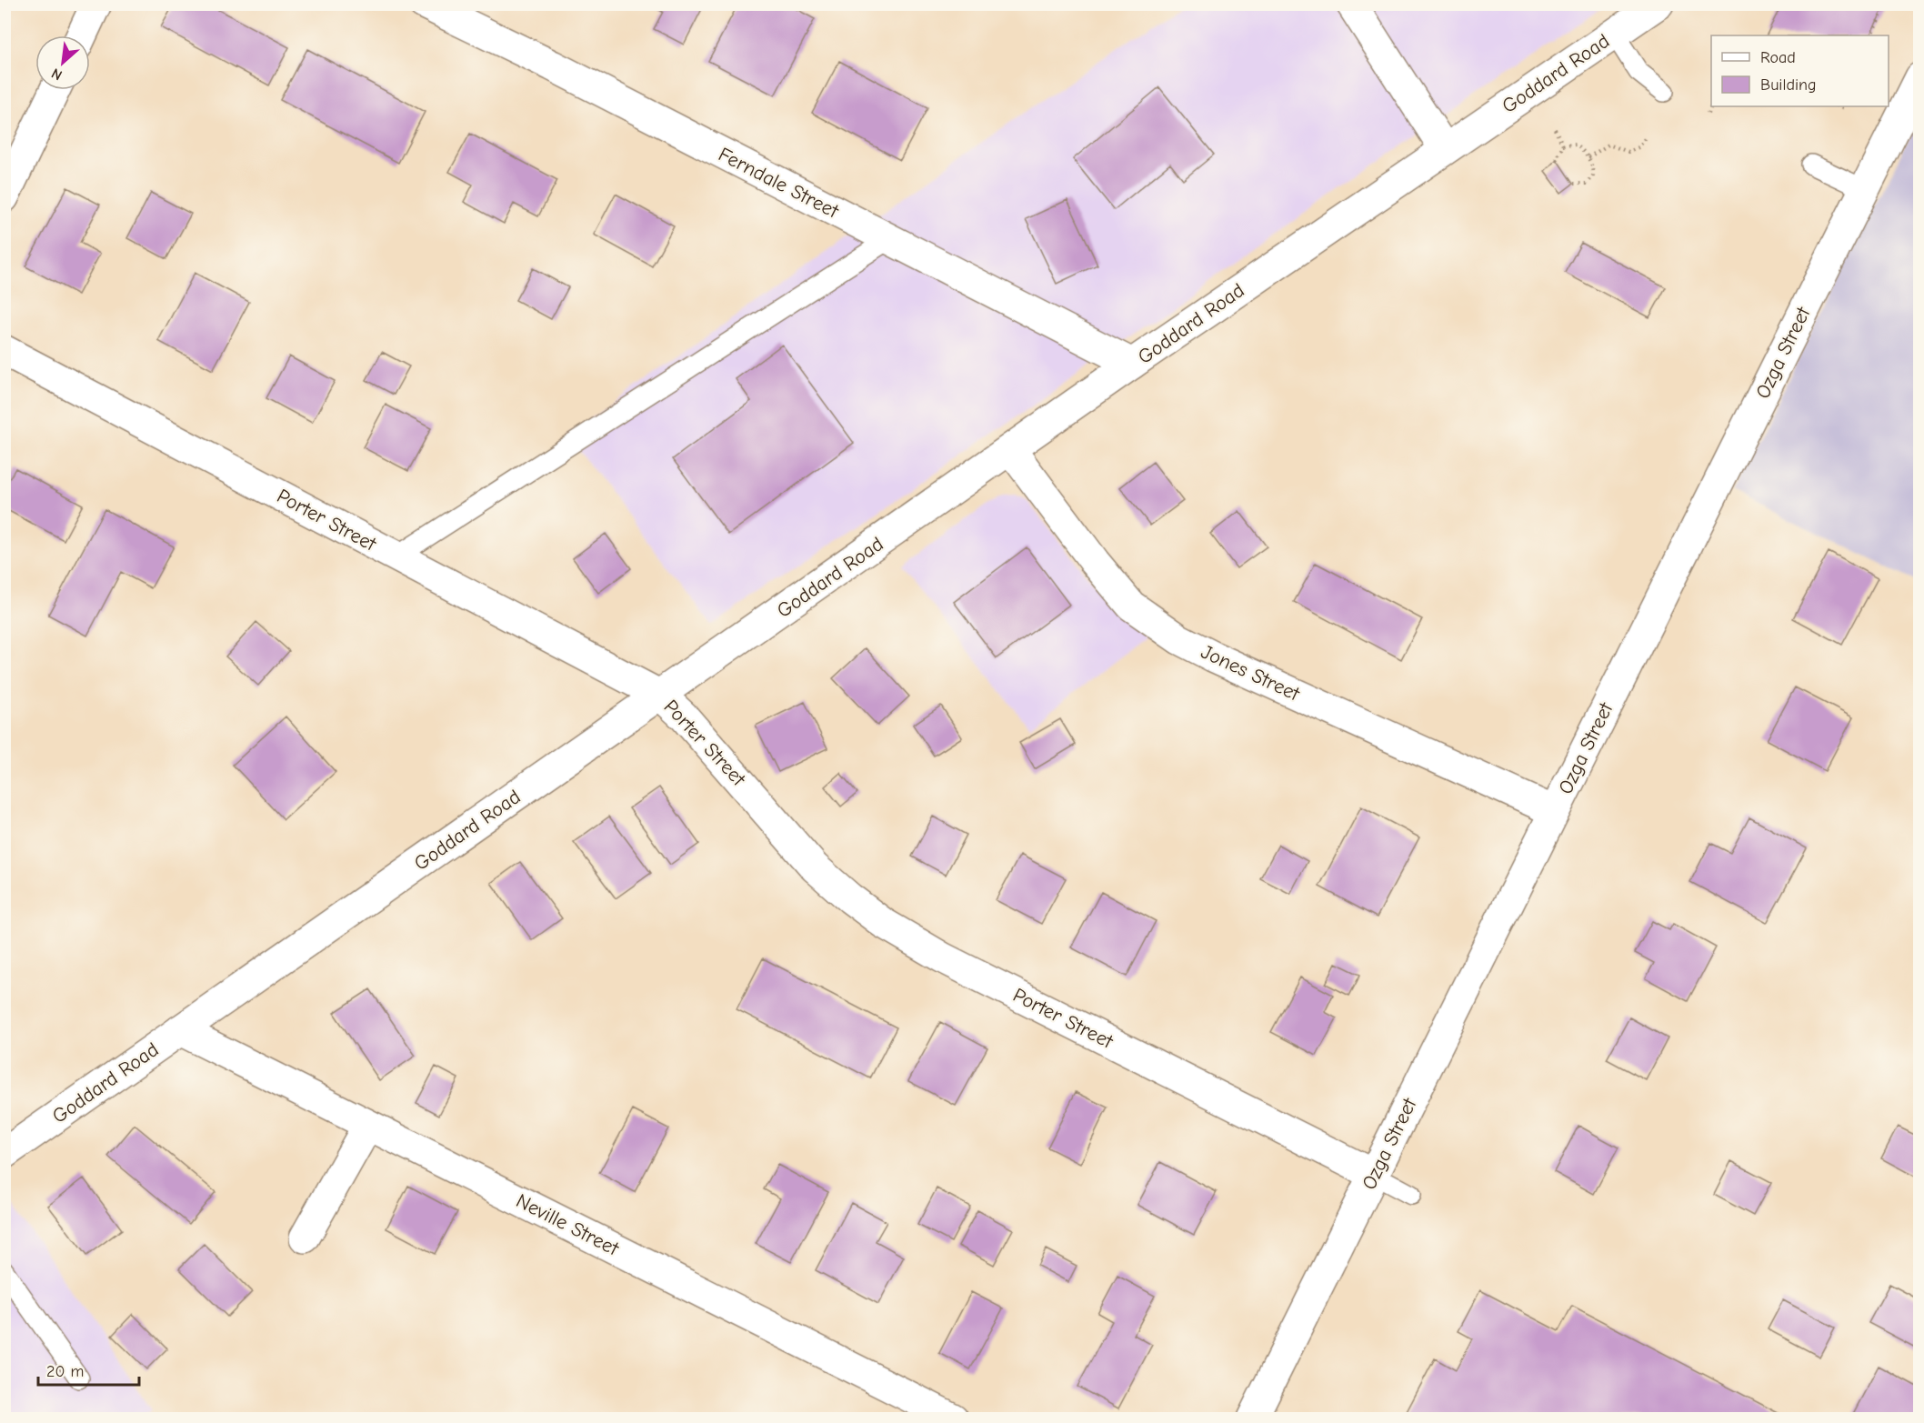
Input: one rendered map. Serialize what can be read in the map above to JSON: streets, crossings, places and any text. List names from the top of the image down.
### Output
{
  "streets": {
    "street": [
      "Goddard Road",
      "Ferndale Street",
      "Ozga Street",
      "Porter Street",
      "Jones Street",
      "Neville Street"
    ]
  },
  "crossings": [
    ["Goddard Road", "Ferndale Street"],
    ["Goddard Road", "Porter Street"],
    ["Goddard Road", "Jones Street"],
    ["Goddard Road", "Neville Street"],
    ["Ozga Street", "Porter Street"],
    ["Ozga Street", "Jones Street"]
  ],
  "legend": ["Road", "Building"],
  "scale_bar": "20 m",
  "north": "bottom left"
}
